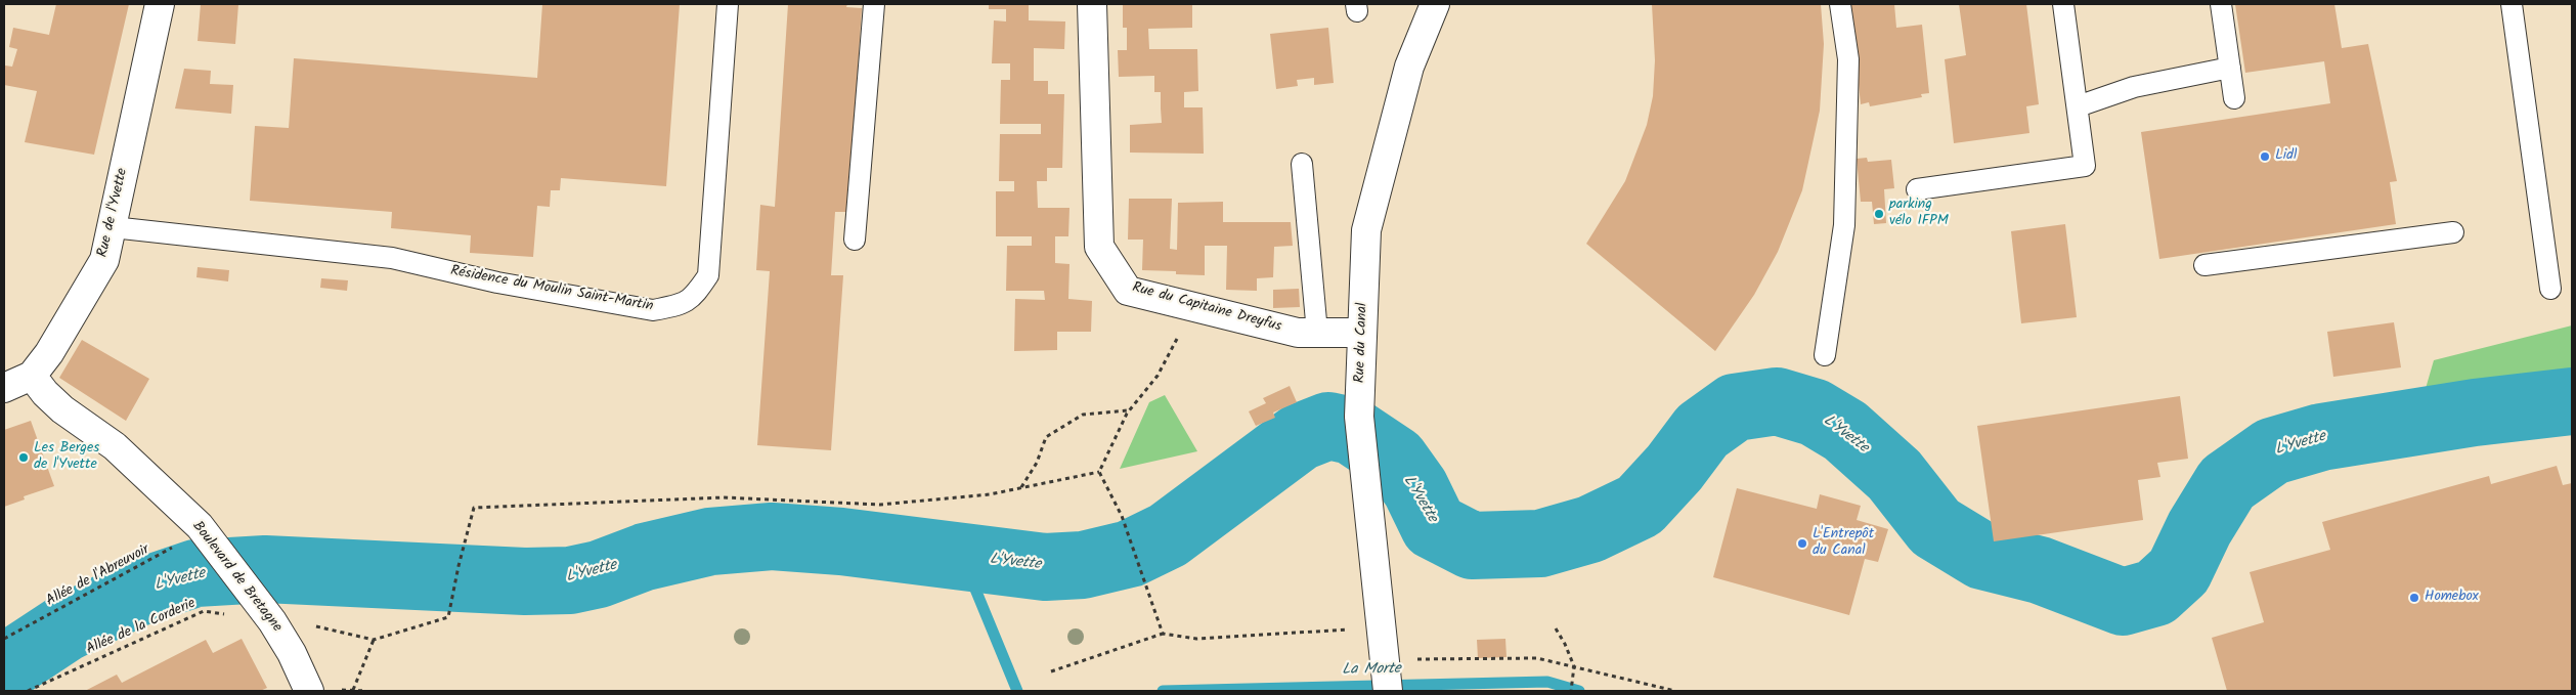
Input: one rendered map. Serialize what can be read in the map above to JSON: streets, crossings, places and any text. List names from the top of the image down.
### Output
{
  "streets": {
    "street": [
      "Rue de l'Yvette",
      "Rue du Capitaine Dreyfus",
      "Rue du Canal",
      "Boulevard de Bretagne"
    ],
    "lane": ["Résidence du Moulin Saint-Martin"],
    "path": ["Allée de l'Abreuvoir", "Allée de la Corderie"]
  },
  "crossings": [
    ["Rue de l'Yvette", "Résidence du Moulin Saint-Martin"],
    ["Rue de l'Yvette", "Boulevard de Bretagne"],
    ["Rue du Capitaine Dreyfus", "Rue du Canal"],
    ["Allée de l'Abreuvoir", "Boulevard de Bretagne"],
    ["Boulevard de Bretagne", "Allée de la Corderie"]
  ],
  "water": ["L'Yvette", "La Morte"],
  "places": [
    "Lidl",
    "parking vélo IFPM",
    "Les Berges de l'Yvette",
    "L'Entrepôt du Canal",
    "Homebox"
  ]
}
